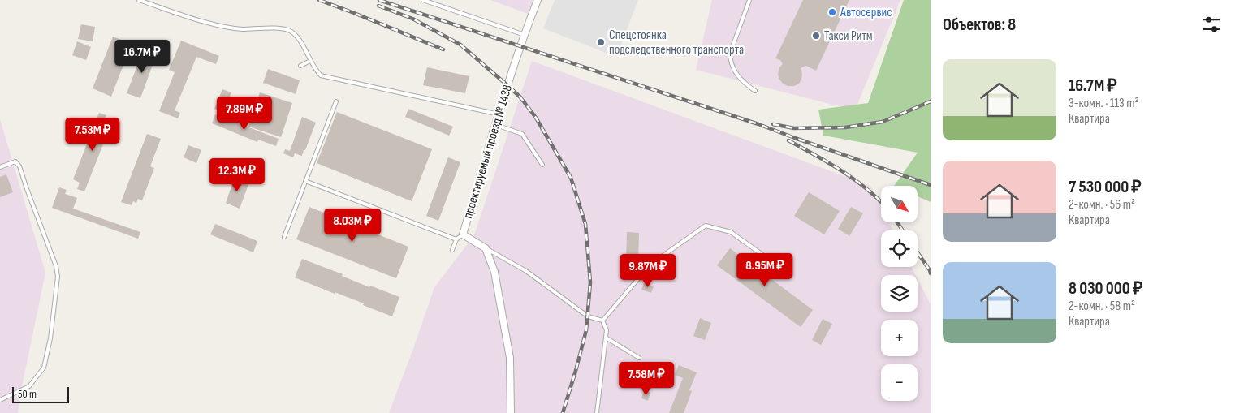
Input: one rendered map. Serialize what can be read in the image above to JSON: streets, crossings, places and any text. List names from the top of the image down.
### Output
{
  "streets": {
    "street": ["проектируемый проезд № 1438"]
  },
  "places": ["Автосервис", "Такси Ритм", "Спецстоянка подследственного транспорта"],
  "scale_bar": "50 m",
  "north": "bottom right",
  "page": {
    "heading": "Объектов: 8",
    "price": [
      "16.7M ₽",
      "7.89M ₽",
      "7.53M ₽",
      "12.3M ₽",
      "8.03M ₽",
      "8.95M ₽",
      "9.87M ₽",
      "7.58M ₽"
    ],
    "list": [
      {
        "name": "16.7M ₽",
        "note": "3-комн. · 113 m² · Квартира"
      },
      {
        "name": "7 530 000 ₽",
        "note": "2-комн. · 56 m² · Квартира"
      },
      {
        "name": "8 030 000 ₽",
        "note": "2-комн. · 58 m² · Квартира"
      }
    ],
    "map_buttons": ["+", "−"],
    "scale": "50 m"
  }
}
